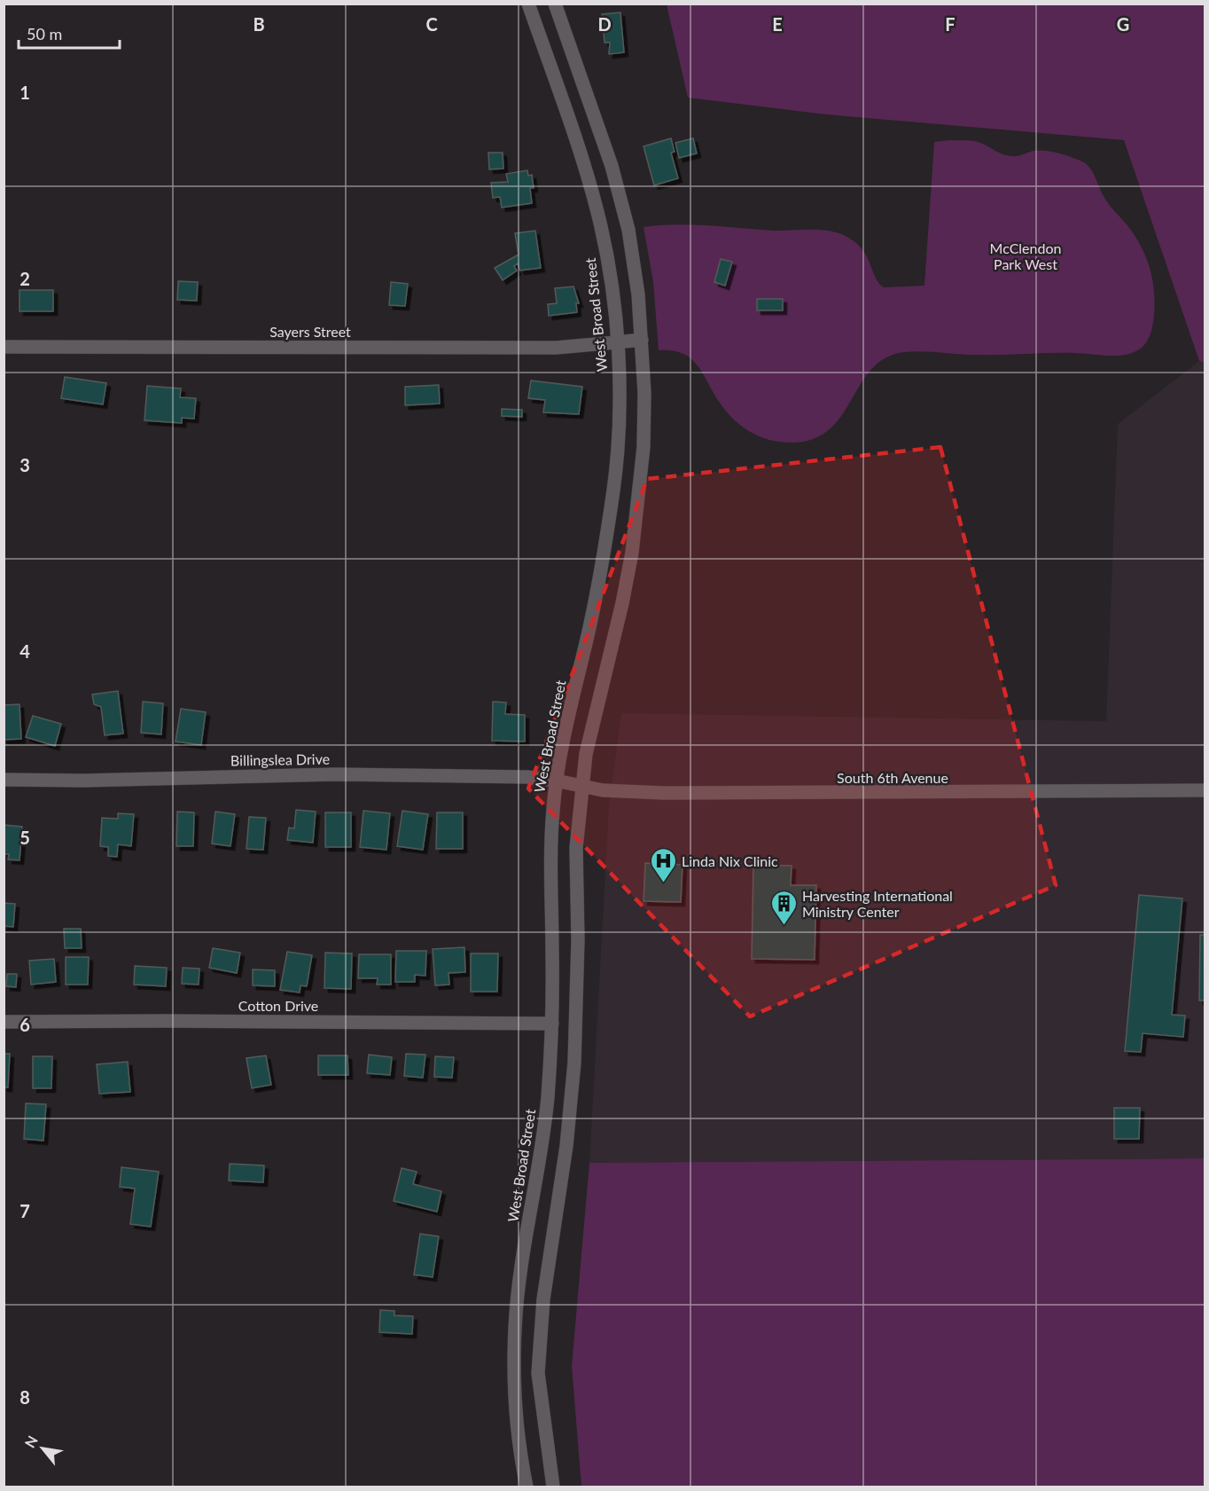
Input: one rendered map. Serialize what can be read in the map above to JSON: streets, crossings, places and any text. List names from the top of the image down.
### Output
{
  "streets": {
    "main road": [
      "West Broad Street",
      "Sayers Street",
      "Billingslea Drive",
      "South 6th Avenue",
      "Cotton Drive"
    ]
  },
  "crossings": [
    ["West Broad Street", "Sayers Street"],
    ["West Broad Street", "Billingslea Drive"],
    ["West Broad Street", "Cotton Drive"],
    ["Billingslea Drive", "South 6th Avenue"]
  ],
  "parks": ["McClendon Park West"],
  "places": {
    "hospital": ["Linda Nix Clinic"],
    "building": ["Harvesting International Ministry Center"]
  },
  "scale_bar": "50 m",
  "north": "top left",
  "grid": {
    "columns": [
      "B",
      "C",
      "D",
      "E",
      "F",
      "G"
    ],
    "rows": [
      "1",
      "2",
      "3",
      "4",
      "5",
      "6",
      "7",
      "8"
    ]
  }
}
